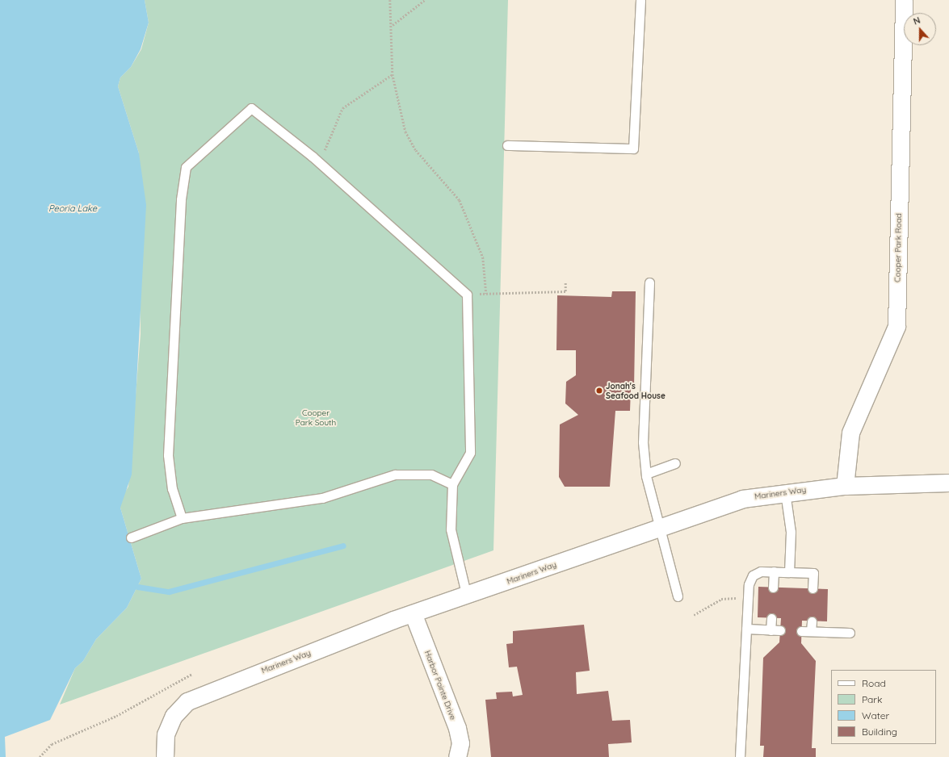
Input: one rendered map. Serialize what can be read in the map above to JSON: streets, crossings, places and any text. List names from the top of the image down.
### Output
{
  "streets": {
    "street": ["Cooper Park Road", "Mariners Way", "Harbor Pointe Drive"]
  },
  "crossings": [
    ["Cooper Park Road", "Mariners Way"],
    ["Mariners Way", "Harbor Pointe Drive"]
  ],
  "water": ["Peoria Lake"],
  "parks": ["Cooper Park South"],
  "places": ["Jonah's Seafood House"],
  "legend": [
    "Road",
    "Park",
    "Water",
    "Building"
  ],
  "north": "top"
}
